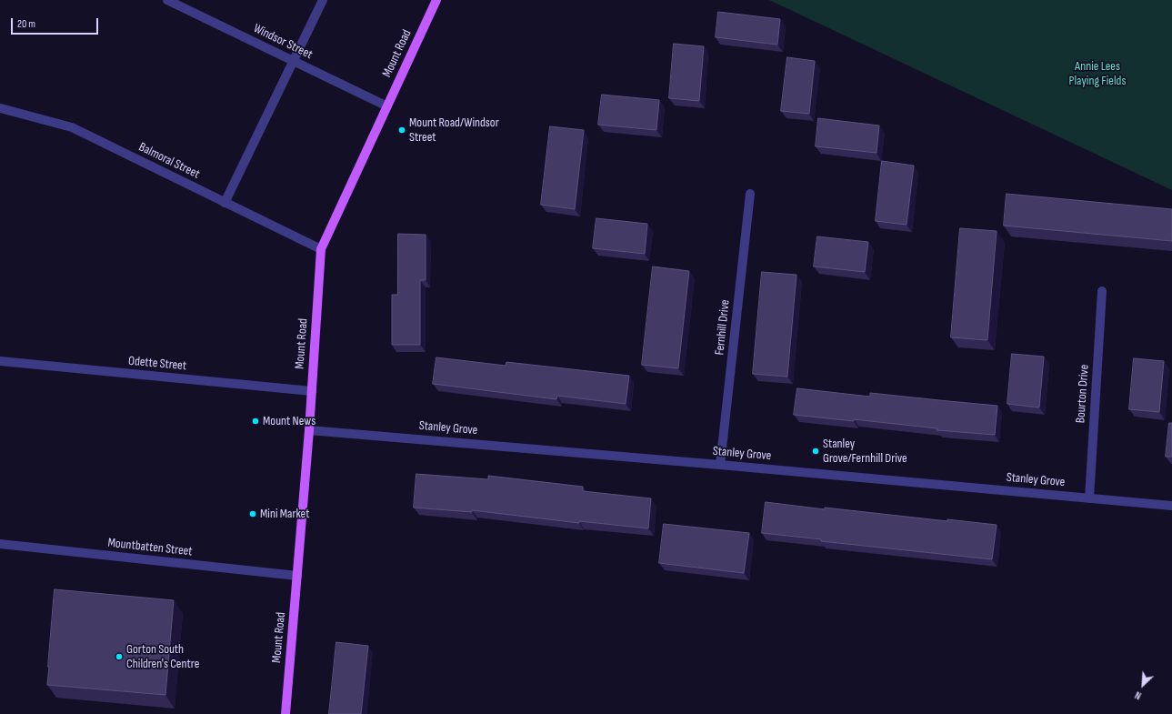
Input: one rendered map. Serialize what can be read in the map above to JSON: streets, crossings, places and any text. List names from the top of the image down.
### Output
{
  "streets": {
    "main road": ["Mount Road"],
    "street": [
      "Windsor Street",
      "Balmoral Street",
      "Fernhill Drive",
      "Odette Street",
      "Bourton Drive",
      "Stanley Grove",
      "Mountbatten Street"
    ]
  },
  "crossings": [
    ["Windsor Street", "Mount Road"],
    ["Mount Road", "Balmoral Street"],
    ["Mount Road", "Odette Street"],
    ["Mount Road", "Stanley Grove"],
    ["Mount Road", "Mountbatten Street"],
    ["Fernhill Drive", "Stanley Grove"],
    ["Bourton Drive", "Stanley Grove"]
  ],
  "parks": ["Annie Lees Playing Fields"],
  "places": [
    "Mount Road/Windsor Street",
    "Mount News",
    "Stanley Grove/Fernhill Drive",
    "Mini Market",
    "Gorton South Children's Centre"
  ],
  "scale_bar": "20 m",
  "north": "bottom left"
}
